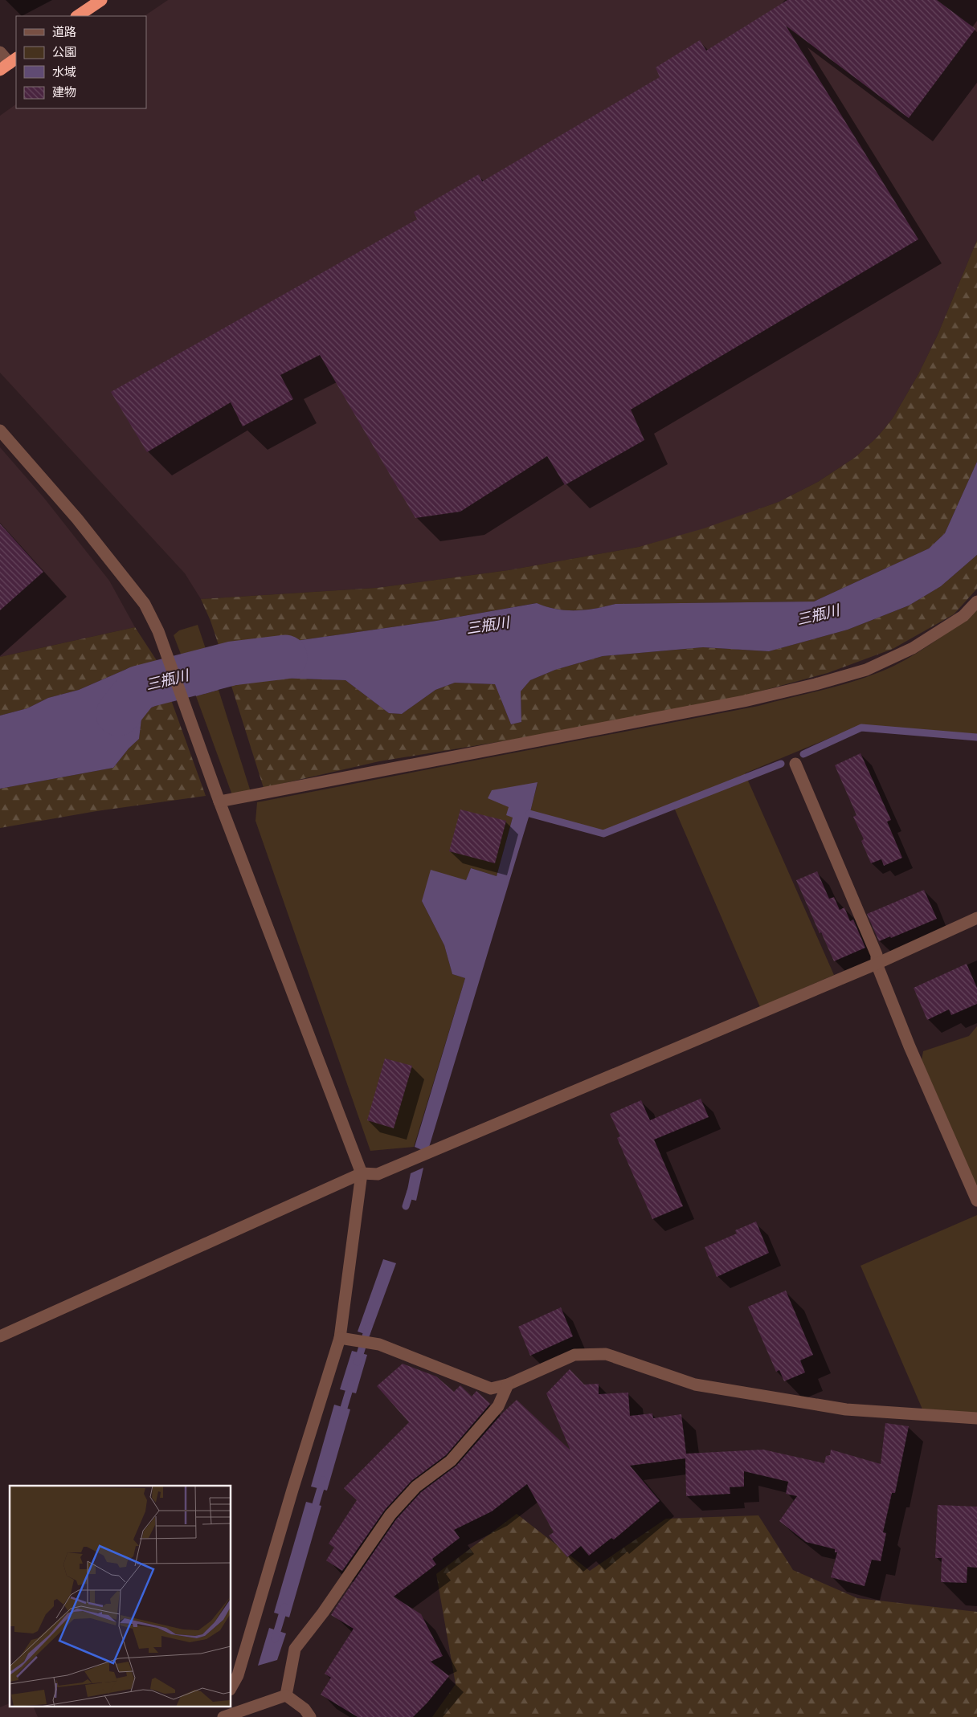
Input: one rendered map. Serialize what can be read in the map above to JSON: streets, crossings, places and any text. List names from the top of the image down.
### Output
{
  "water": ["三瓶川"],
  "legend": [
    "道路",
    "公園",
    "水域",
    "建物"
  ]
}
